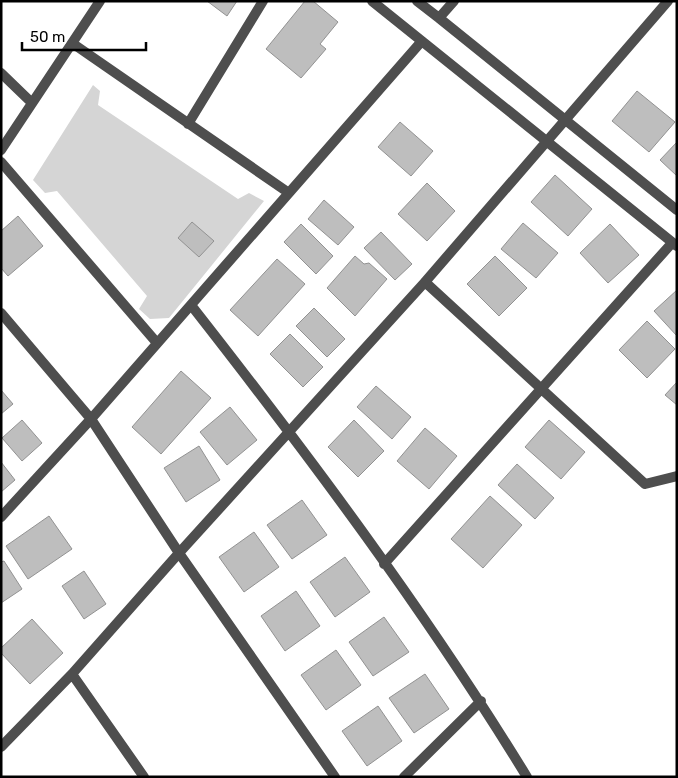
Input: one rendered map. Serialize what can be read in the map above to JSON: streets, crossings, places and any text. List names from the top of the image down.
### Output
{
  "scale_bar": "50 m"
}
